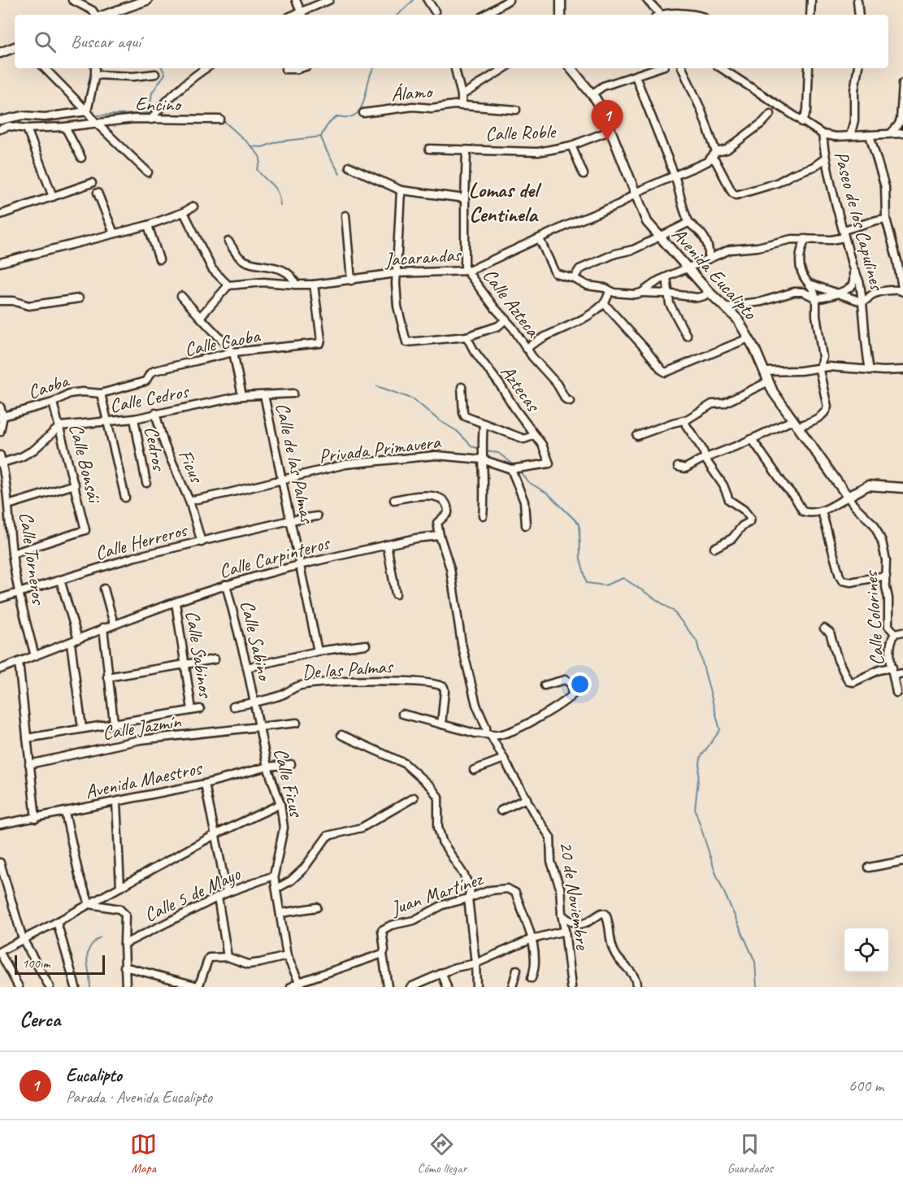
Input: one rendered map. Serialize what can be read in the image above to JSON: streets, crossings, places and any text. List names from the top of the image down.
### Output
{
  "streets": {
    "street": [
      "Álamo",
      "Encino",
      "Calle Roble",
      "Paseo de los Capulines",
      "Jacarandas",
      "Avenida Eucalipto",
      "Calle Azteca",
      "Calle Caoba",
      "Caoba",
      "Aztecas",
      "Calle Cedros",
      "Cedros",
      "Privada Primavera",
      "Calle Bonsái",
      "Calle de las Palmas",
      "Ficus",
      "Calle Herreros",
      "Calle Carpinteros",
      "Calle Torneros",
      "Calle Colorines",
      "Calle Sabino",
      "Calle Sabinos",
      "De las Palmas",
      "Calle Jazmín",
      "Avenida Maestros",
      "Calle Ficus",
      "Juan Martínez",
      "Calle 5 de Mayo",
      "20 de Noviembre"
    ]
  },
  "crossings": [
    ["Calle Roble", "Avenida Eucalipto"],
    ["Calle Roble", "Calle Azteca"],
    ["Jacarandas", "Avenida Eucalipto"],
    ["Jacarandas", "Calle Azteca"],
    ["Jacarandas", "Calle Caoba"],
    ["Avenida Eucalipto", "Calle Colorines"],
    ["Calle Caoba", "Caoba"],
    ["Caoba", "Calle Bonsái"],
    ["Aztecas", "Privada Primavera"],
    ["Calle Cedros", "Cedros"],
    ["Calle Cedros", "Calle Bonsái"],
    ["Calle Cedros", "Calle de las Palmas"],
    ["Calle Cedros", "Ficus"],
    ["Privada Primavera", "Calle de las Palmas"],
    ["Privada Primavera", "Ficus"],
    ["Calle Bonsái", "Calle Torneros"],
    ["Calle de las Palmas", "Calle Herreros"],
    ["Calle de las Palmas", "Calle Carpinteros"],
    ["Calle Herreros", "Calle Torneros"],
    ["Calle Carpinteros", "Calle Torneros"],
    ["Calle Carpinteros", "Calle Sabino"],
    ["Calle Carpinteros", "Calle Sabinos"],
    ["Calle Carpinteros", "20 de Noviembre"],
    ["Calle Sabino", "De las Palmas"],
    ["Calle Sabino", "Calle Ficus"],
    ["De las Palmas", "Calle Ficus"],
    ["Calle Jazmín", "Calle Ficus"],
    ["Avenida Maestros", "Calle Ficus"],
    ["Calle Ficus", "Calle 5 de Mayo"]
  ],
  "districts": ["Lomas del Centinela"],
  "scale_bar": "100 m",
  "page": {
    "search": "Buscar aquí",
    "pins": "1",
    "scale": "100 m",
    "heading": "Cerca",
    "list": [
      {
        "mark": "1",
        "name": "Eucalipto",
        "note": "Parada · Avenida Eucalipto",
        "value": "600 m"
      }
    ],
    "nav": ["Mapa", "Cómo llegar", "Guardados"]
  }
}
